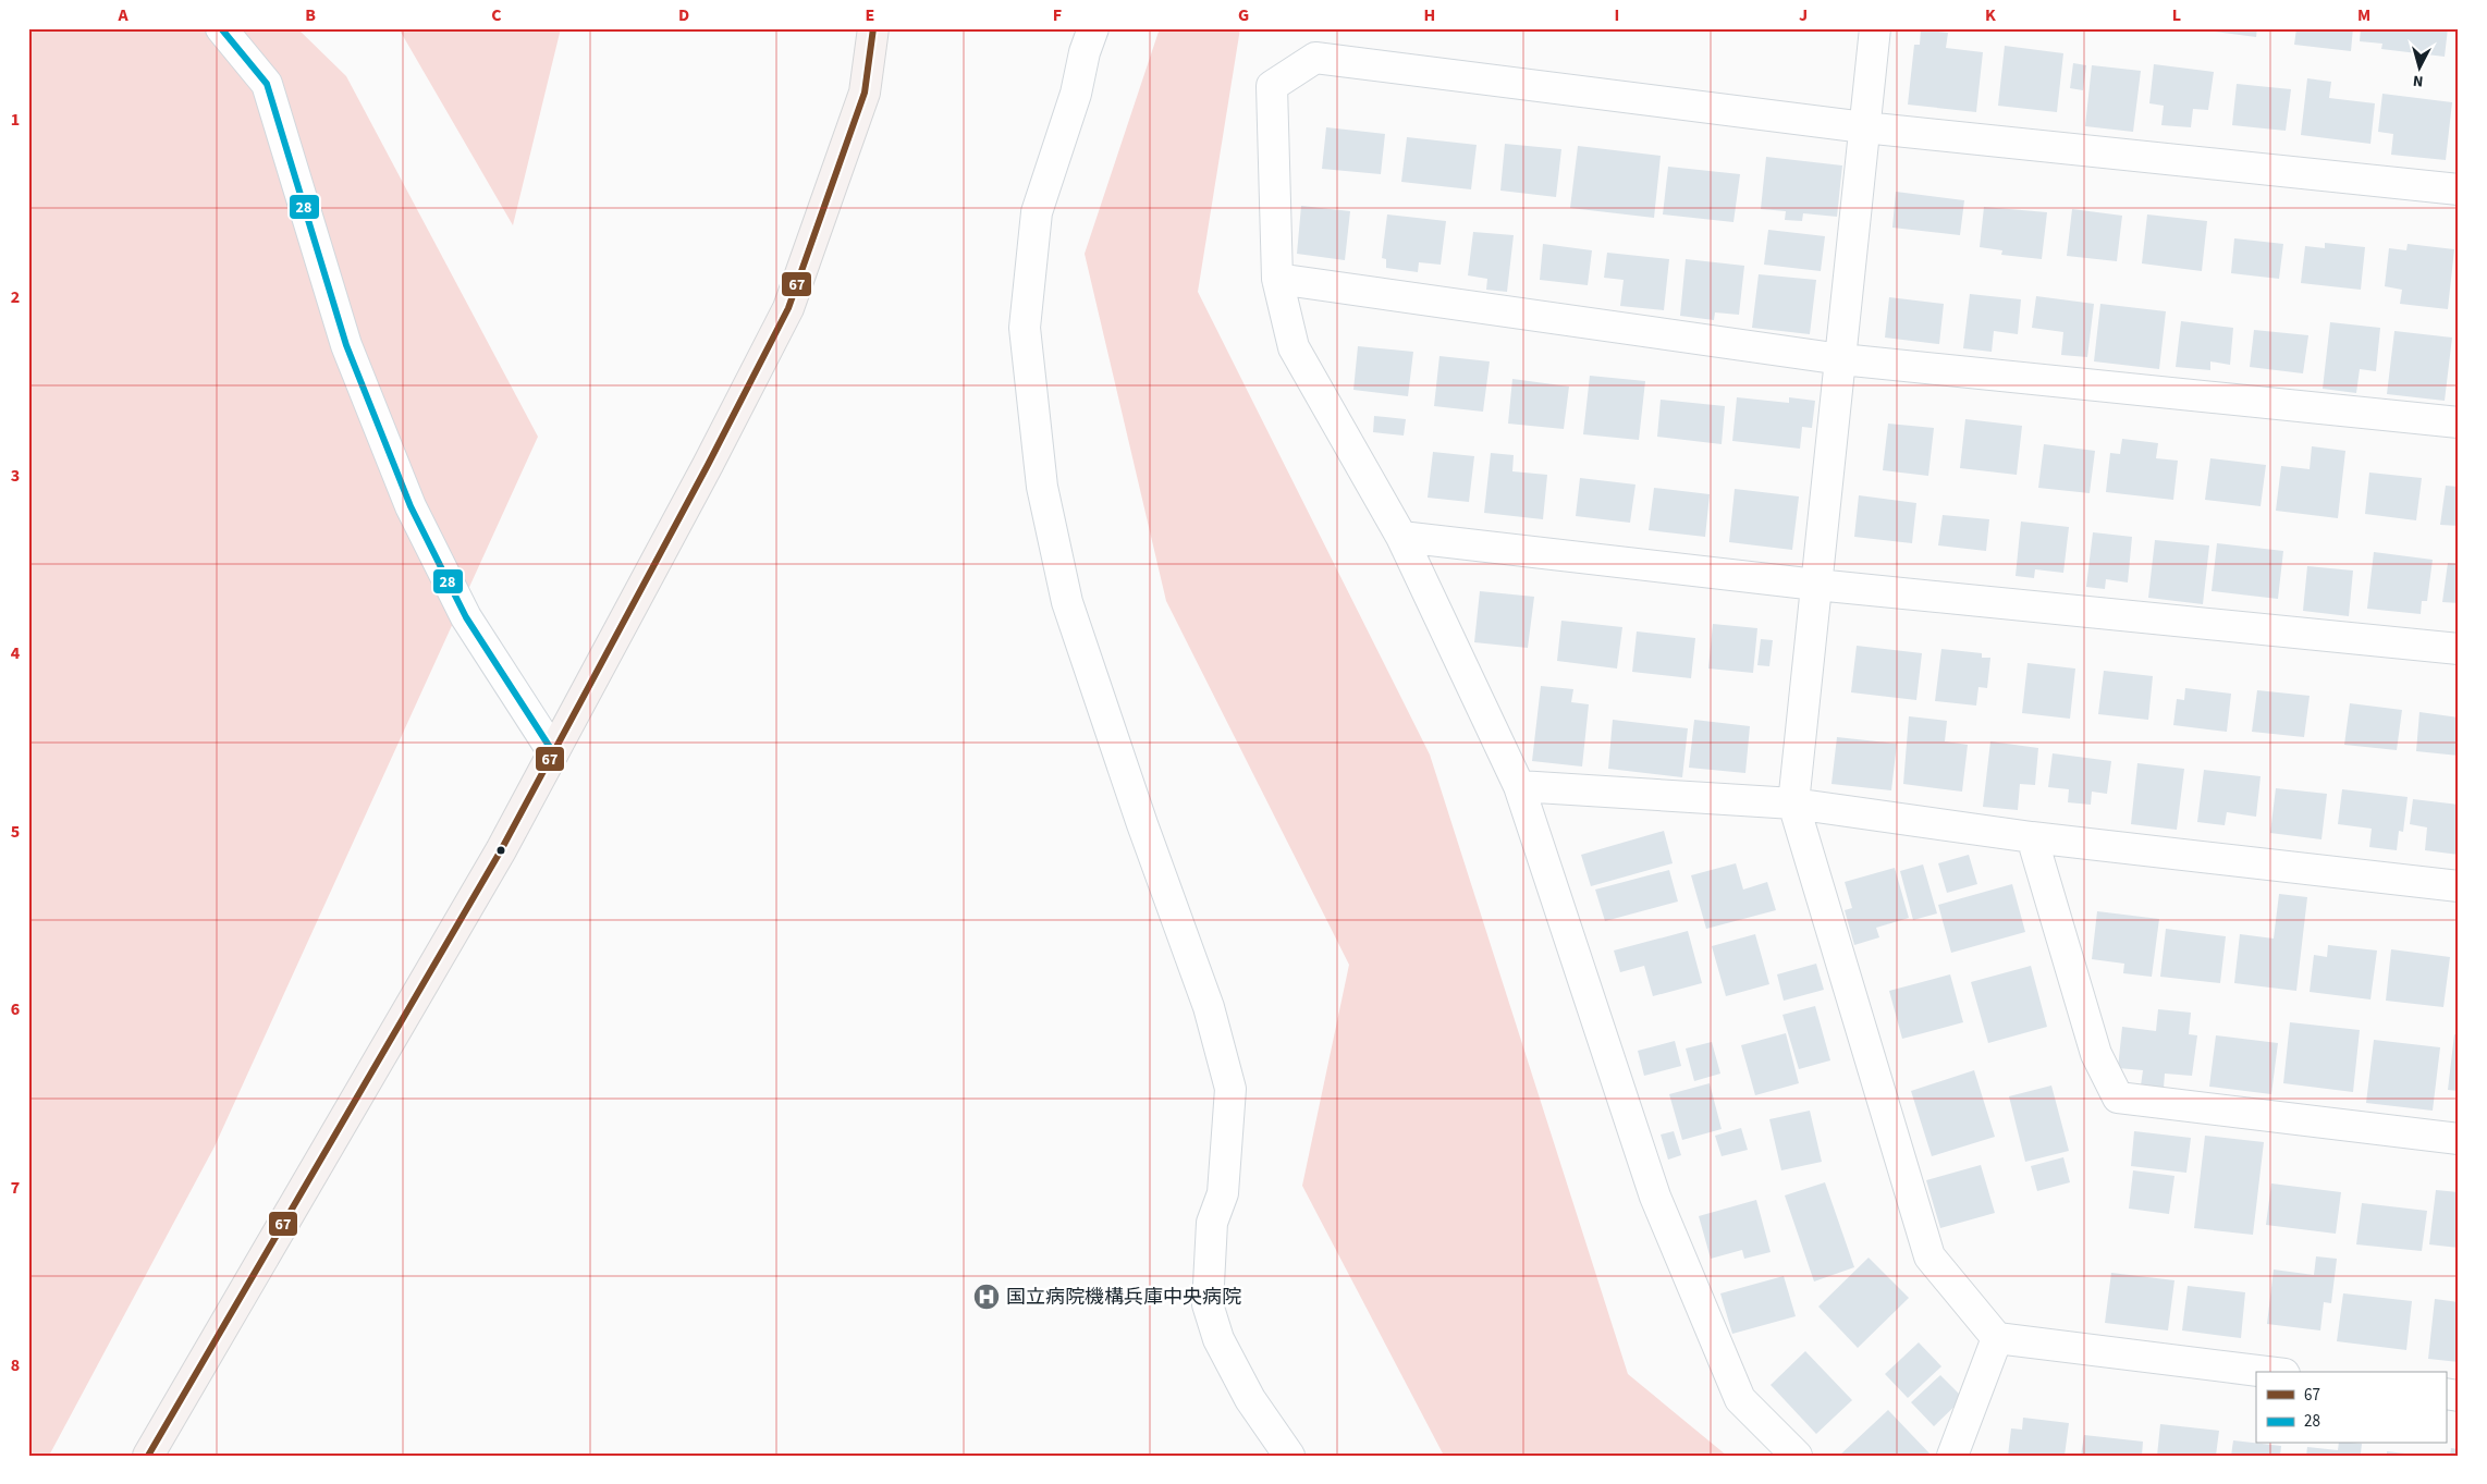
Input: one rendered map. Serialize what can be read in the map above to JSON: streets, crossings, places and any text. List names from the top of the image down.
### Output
{
  "places": {
    "hospital": ["国立病院機構兵庫中央病院"]
  },
  "lines": ["transit line 67", "transit line 28"],
  "legend": ["67", "28"],
  "north": "bottom",
  "grid": {
    "columns": [
      "A",
      "B",
      "C",
      "D",
      "E",
      "F",
      "G",
      "H",
      "I",
      "J",
      "K",
      "L",
      "M"
    ],
    "rows": [
      "1",
      "2",
      "3",
      "4",
      "5",
      "6",
      "7",
      "8"
    ]
  }
}
